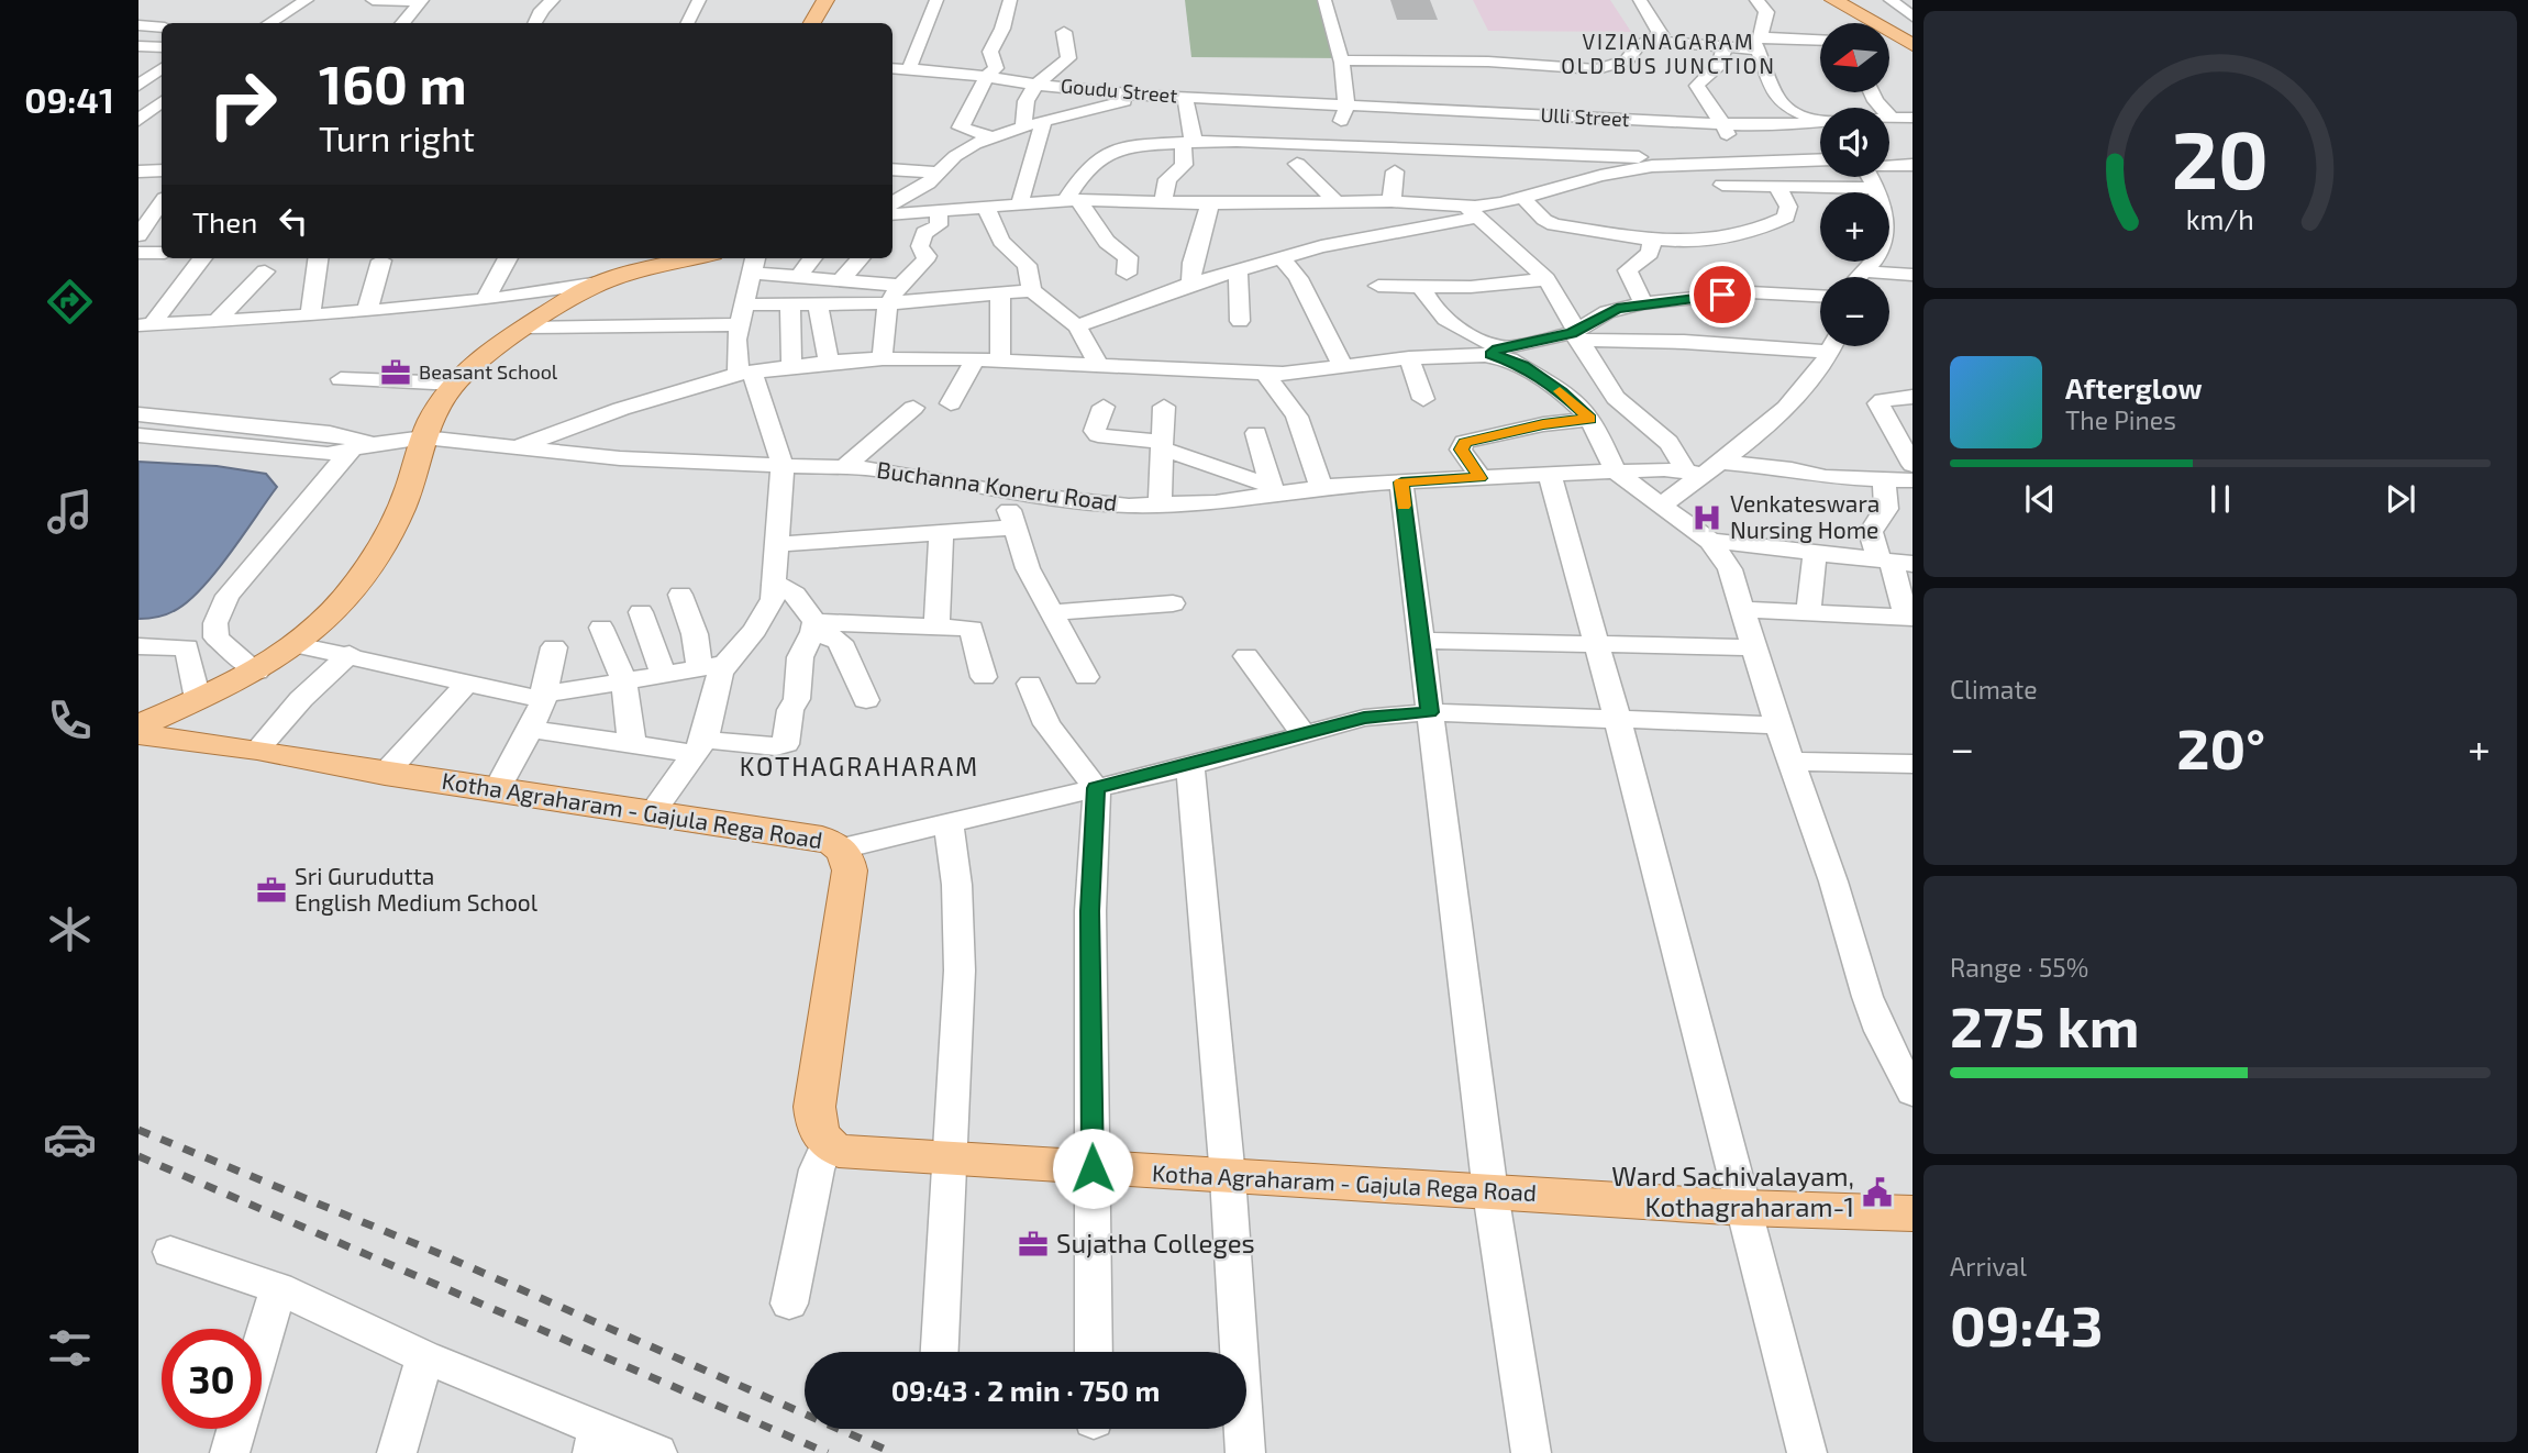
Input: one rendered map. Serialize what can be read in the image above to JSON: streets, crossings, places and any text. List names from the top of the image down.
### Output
{
  "streets": {
    "main road": ["Kotha Agraharam - Gajula Rega Road"],
    "street": ["Goudu Street", "Ulli Street", "Buchanna Koneru Road"]
  },
  "crossings": [
    ["Goudu Street", "Ulli Street"]
  ],
  "districts": ["VIZIANAGARAM OLD BUS JUNCTION", "KOTHAGRAHARAM"],
  "places": {
    "office": ["Beasant School", "Sri Gurudutta English Medium School", "Sujatha Colleges"],
    "hospital": ["Venkateswara Nursing Home"],
    "public building": ["Ward Sachivalayam, Kothagraharam-1"]
  },
  "north": "left",
  "page": {
    "tabs": "09:41",
    "map_buttons": ["+", "−"],
    "turn": ["160 m", "Turn right"],
    "then": "Then",
    "song": ["Afterglow", "The Pines"],
    "tile": [
      "Climate",
      ["Range · 55%", "275 km"],
      ["Arrival", "09:43"]
    ],
    "heat": ["−", "20°", "+"],
    "limit": "30",
    "trip": "09:43 · 2 min · 750 m",
    "gauge": ["20", "km/h"]
  }
}
